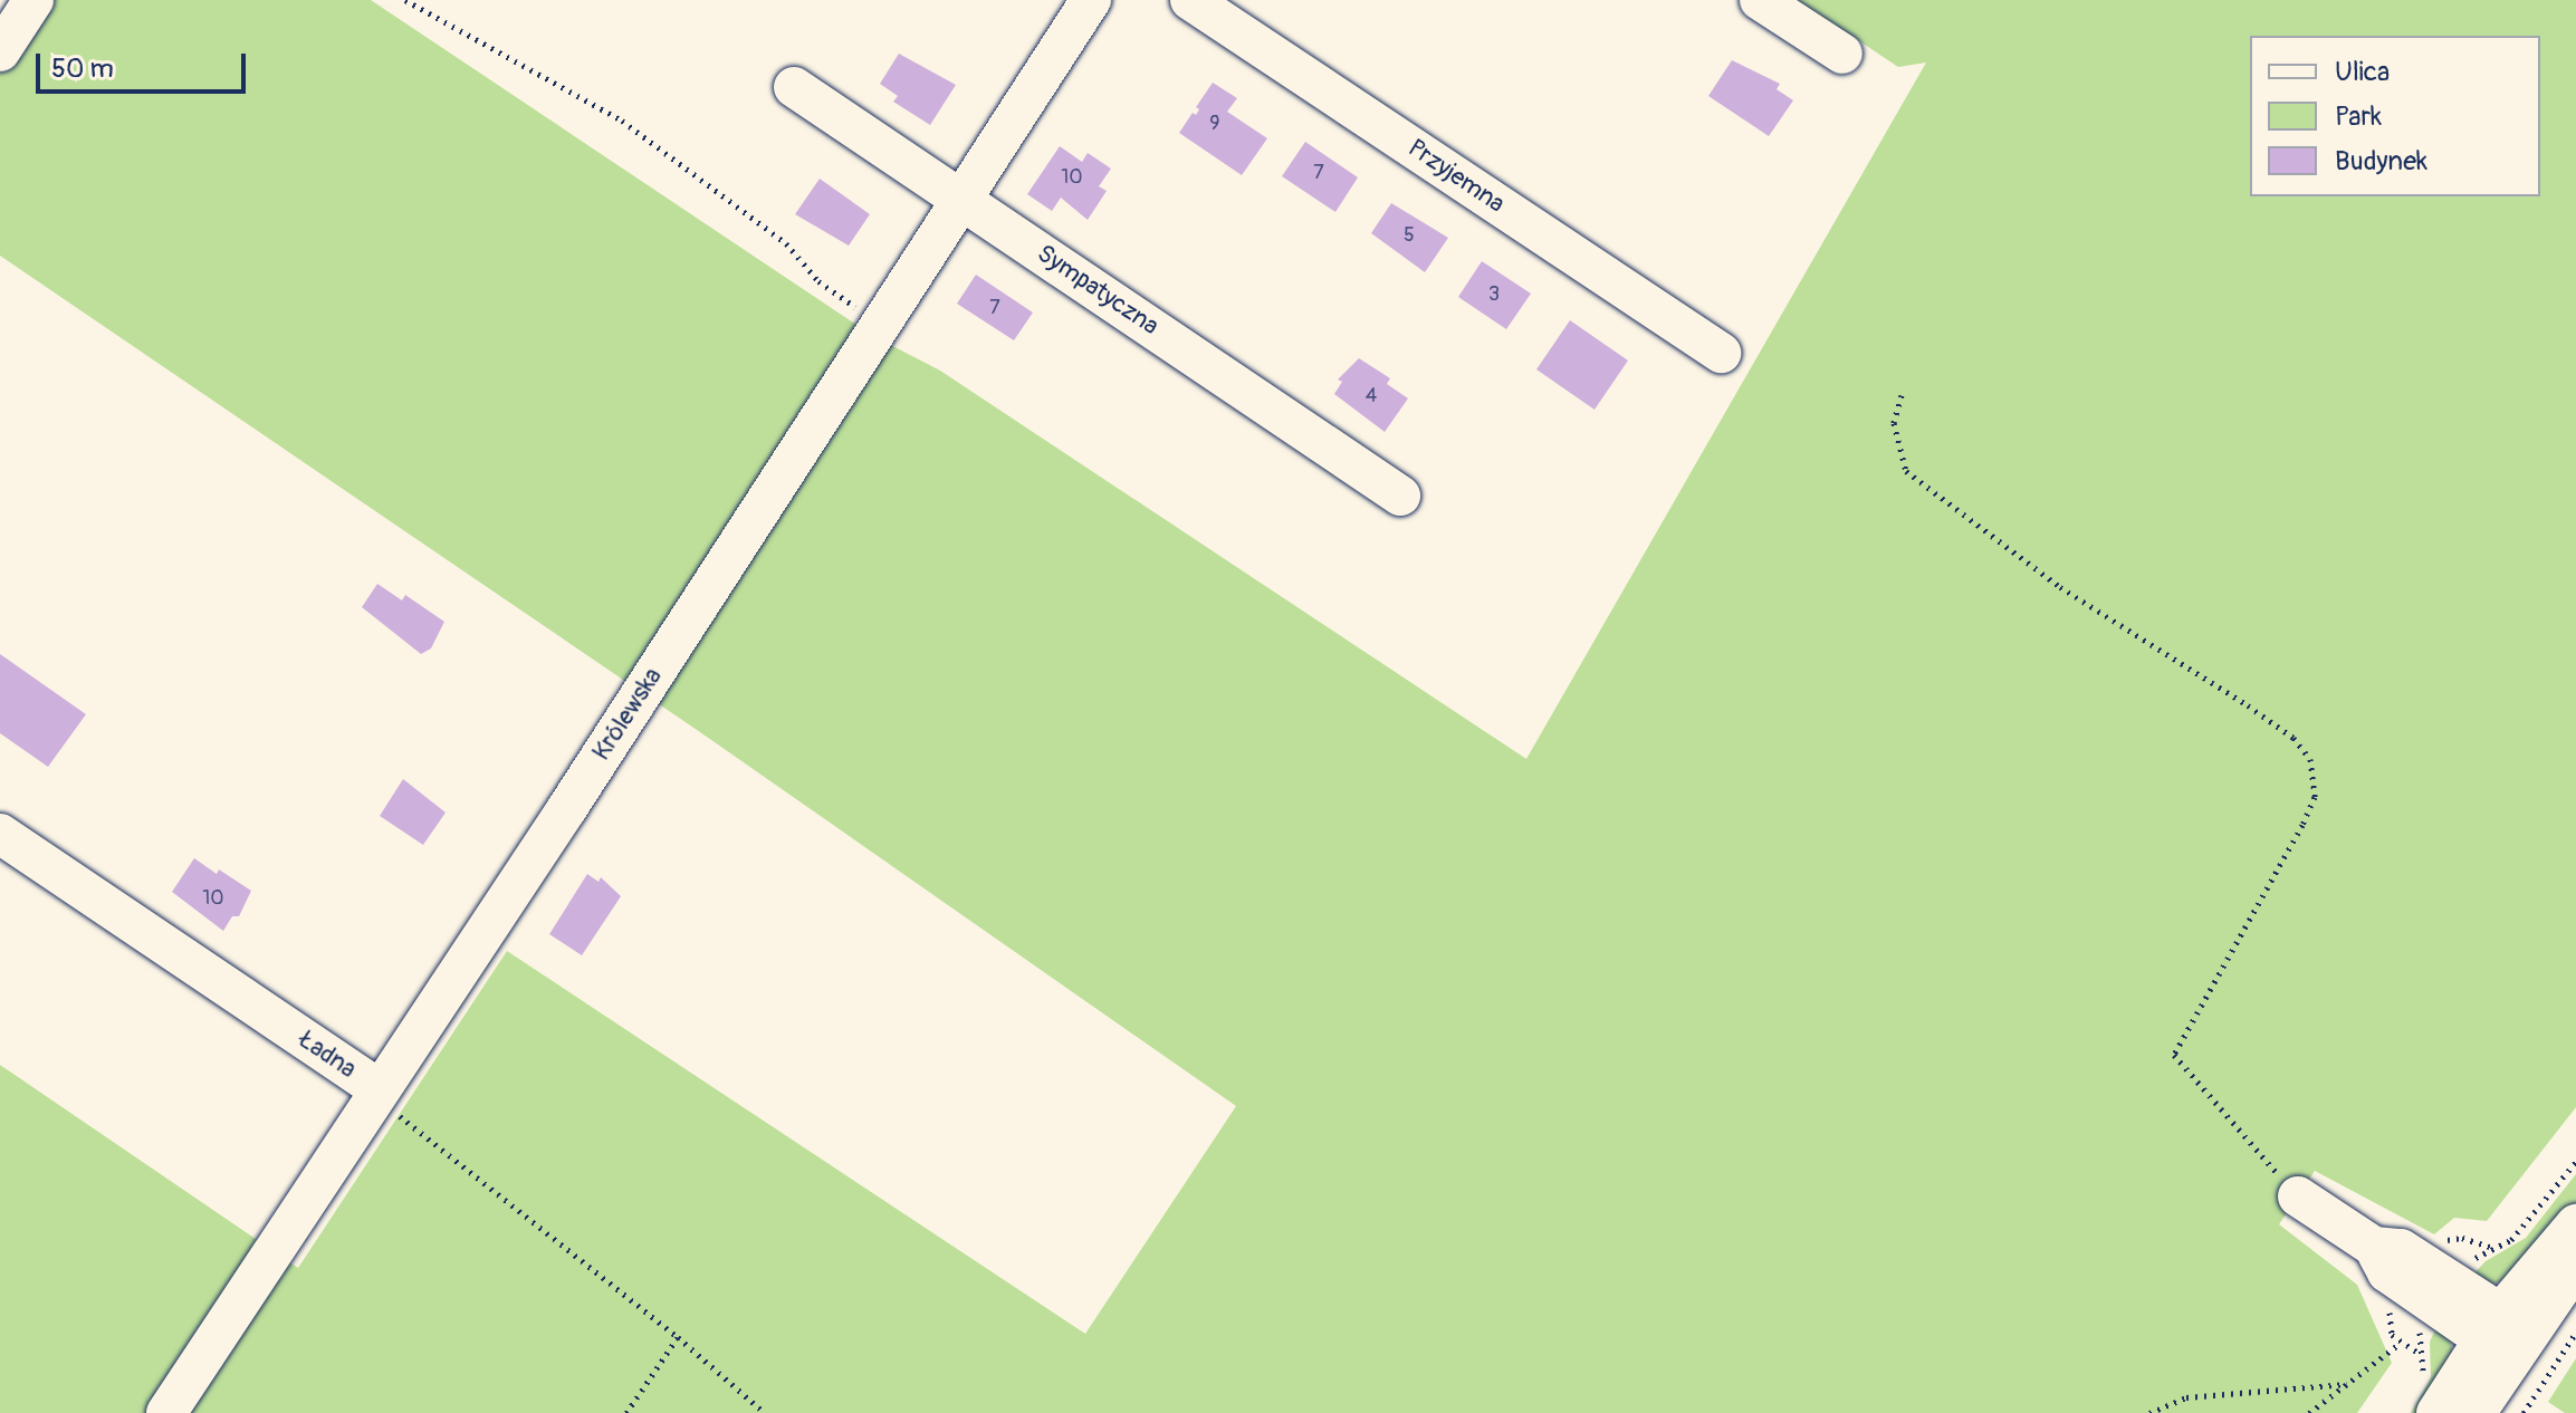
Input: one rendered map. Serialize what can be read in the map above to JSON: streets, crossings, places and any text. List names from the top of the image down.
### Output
{
  "streets": {
    "street": [
      "Przyjemna",
      "Sympatyczna",
      "Królewska",
      "Ładna"
    ]
  },
  "crossings": [
    ["Sympatyczna", "Królewska"],
    ["Królewska", "Ładna"]
  ],
  "house_numbers": [
    "9",
    "7",
    "10",
    "5",
    "3",
    "7",
    "4",
    "10"
  ],
  "legend": ["Ulica", "Park", "Budynek"],
  "scale_bar": "50 m"
}
